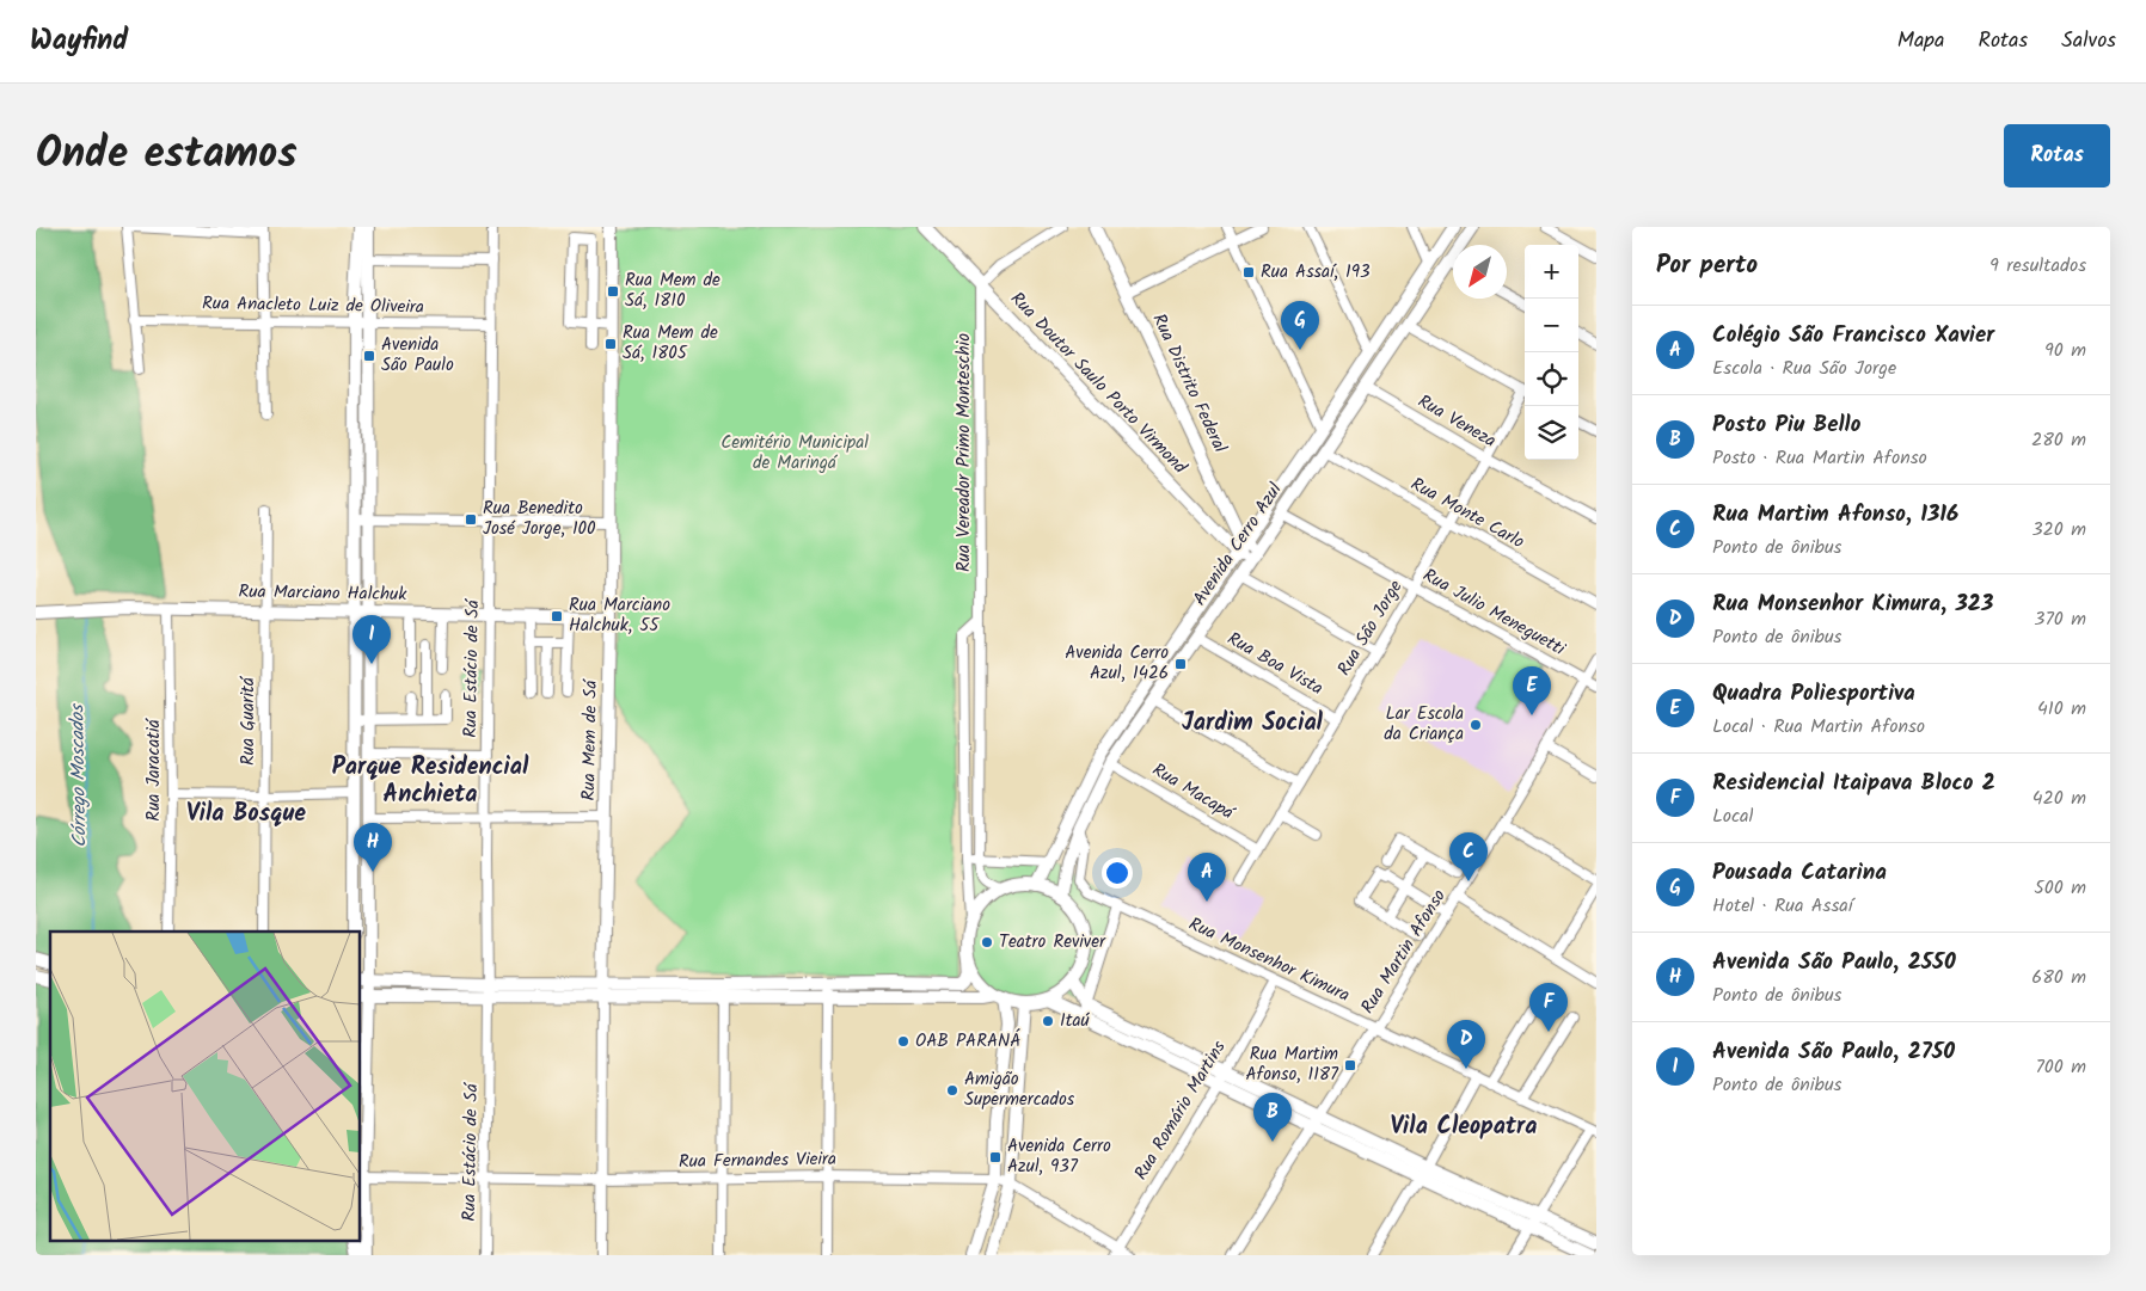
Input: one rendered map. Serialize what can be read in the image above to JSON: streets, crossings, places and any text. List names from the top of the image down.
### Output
{
  "streets": {
    "main road": [
      "Rua Doutor Saulo Porto Virmond",
      "Rua Distrito Federal",
      "Avenida Cerro Azul",
      "Rua Marciano Halchuk",
      "Rua Mem de Sá"
    ],
    "street": [
      "Rua Anacleto Luiz de Oliveira",
      "Rua Veneza",
      "Rua Vereador Primo Monteschio",
      "Rua Monte Carlo",
      "Rua Julio Meneguetti",
      "Rua São Jorge",
      "Rua Boa Vista",
      "Rua Estácio de Sá",
      "Rua Guaritá",
      "Rua Jaracatiá",
      "Rua Macapá",
      "Rua Martin Afonso",
      "Rua Monsenhor Kimura",
      "Rua Romário Martins",
      "Rua Fernandes Vieira"
    ]
  },
  "crossings": [
    ["Rua Anacleto Luiz de Oliveira", "Rua Estácio de Sá"],
    ["Rua Doutor Saulo Porto Virmond", "Rua Distrito Federal"],
    ["Rua Doutor Saulo Porto Virmond", "Rua Vereador Primo Monteschio"],
    ["Rua Doutor Saulo Porto Virmond", "Avenida Cerro Azul"],
    ["Rua Distrito Federal", "Avenida Cerro Azul"],
    ["Rua Veneza", "Avenida Cerro Azul"],
    ["Rua Veneza", "Rua São Jorge"],
    ["Rua Vereador Primo Monteschio", "Avenida Cerro Azul"],
    ["Rua Monte Carlo", "Avenida Cerro Azul"],
    ["Rua Monte Carlo", "Rua São Jorge"],
    ["Avenida Cerro Azul", "Rua Julio Meneguetti"],
    ["Avenida Cerro Azul", "Rua Boa Vista"],
    ["Avenida Cerro Azul", "Rua Macapá"],
    ["Avenida Cerro Azul", "Rua Monsenhor Kimura"],
    ["Rua Marciano Halchuk", "Rua Estácio de Sá"],
    ["Rua Marciano Halchuk", "Rua Guaritá"],
    ["Rua Marciano Halchuk", "Rua Mem de Sá"],
    ["Rua Marciano Halchuk", "Rua Jaracatiá"],
    ["Rua Julio Meneguetti", "Rua São Jorge"],
    ["Rua Julio Meneguetti", "Rua Martin Afonso"],
    ["Rua São Jorge", "Rua Boa Vista"],
    ["Rua São Jorge", "Rua Macapá"],
    ["Rua Estácio de Sá", "Rua Fernandes Vieira"],
    ["Rua Mem de Sá", "Rua Fernandes Vieira"],
    ["Rua Martin Afonso", "Rua Monsenhor Kimura"],
    ["Rua Monsenhor Kimura", "Rua Romário Martins"],
    ["Rua Romário Martins", "Rua Fernandes Vieira"]
  ],
  "districts": [
    "Jardim Social",
    "Parque Residencial Anchieta",
    "Vila Bosque",
    "Vila Cleopatra"
  ],
  "water": ["Córrego Moscados"],
  "parks": ["Cemitério Municipal de Maringá"],
  "places": {
    "transit": [
      "Rua Assaí, 193",
      "Rua Mem de Sá, 1810",
      "Rua Mem de Sá, 1805",
      "Avenida São Paulo",
      "Rua Benedito José Jorge, 100",
      "Rua Marciano Halchuk, 55",
      "Avenida Cerro Azul, 1426",
      "Rua Martim Afonso, 1187",
      "Avenida Cerro Azul, 937"
    ],
    "other": [
      "Lar Escola da Criança",
      "Teatro Reviver",
      "Itaú",
      "OAB PARANÁ",
      "Amigão Supermercados"
    ]
  },
  "north": "bottom left",
  "page": {
    "header": "Wayfind",
    "nav": ["Mapa", "Rotas", "Salvos"],
    "title": "Onde estamos",
    "buttons": "Rotas",
    "heading": ["Por perto", "9 resultados"],
    "map_buttons": ["+", "−"],
    "pins": [
      "G",
      "I",
      "E",
      "H",
      "C",
      "A",
      "F",
      "D",
      "B"
    ],
    "list": [
      {
        "mark": "A",
        "name": "Colégio São Francisco Xavier",
        "note": "Escola · Rua São Jorge",
        "value": "90 m"
      },
      {
        "mark": "B",
        "name": "Posto Piu Bello",
        "note": "Posto · Rua Martin Afonso",
        "value": "280 m"
      },
      {
        "mark": "C",
        "name": "Rua Martim Afonso, 1316",
        "note": "Ponto de ônibus",
        "value": "320 m"
      },
      {
        "mark": "D",
        "name": "Rua Monsenhor Kimura, 323",
        "note": "Ponto de ônibus",
        "value": "370 m"
      },
      {
        "mark": "E",
        "name": "Quadra Poliesportiva",
        "note": "Local · Rua Martin Afonso",
        "value": "410 m"
      },
      {
        "mark": "F",
        "name": "Residencial Itaipava Bloco 2",
        "note": "Local",
        "value": "420 m"
      },
      {
        "mark": "G",
        "name": "Pousada Catarina",
        "note": "Hotel · Rua Assaí",
        "value": "500 m"
      },
      {
        "mark": "H",
        "name": "Avenida São Paulo, 2550",
        "note": "Ponto de ônibus",
        "value": "680 m"
      },
      {
        "mark": "I",
        "name": "Avenida São Paulo, 2750",
        "note": "Ponto de ônibus",
        "value": "700 m"
      }
    ]
  }
}
